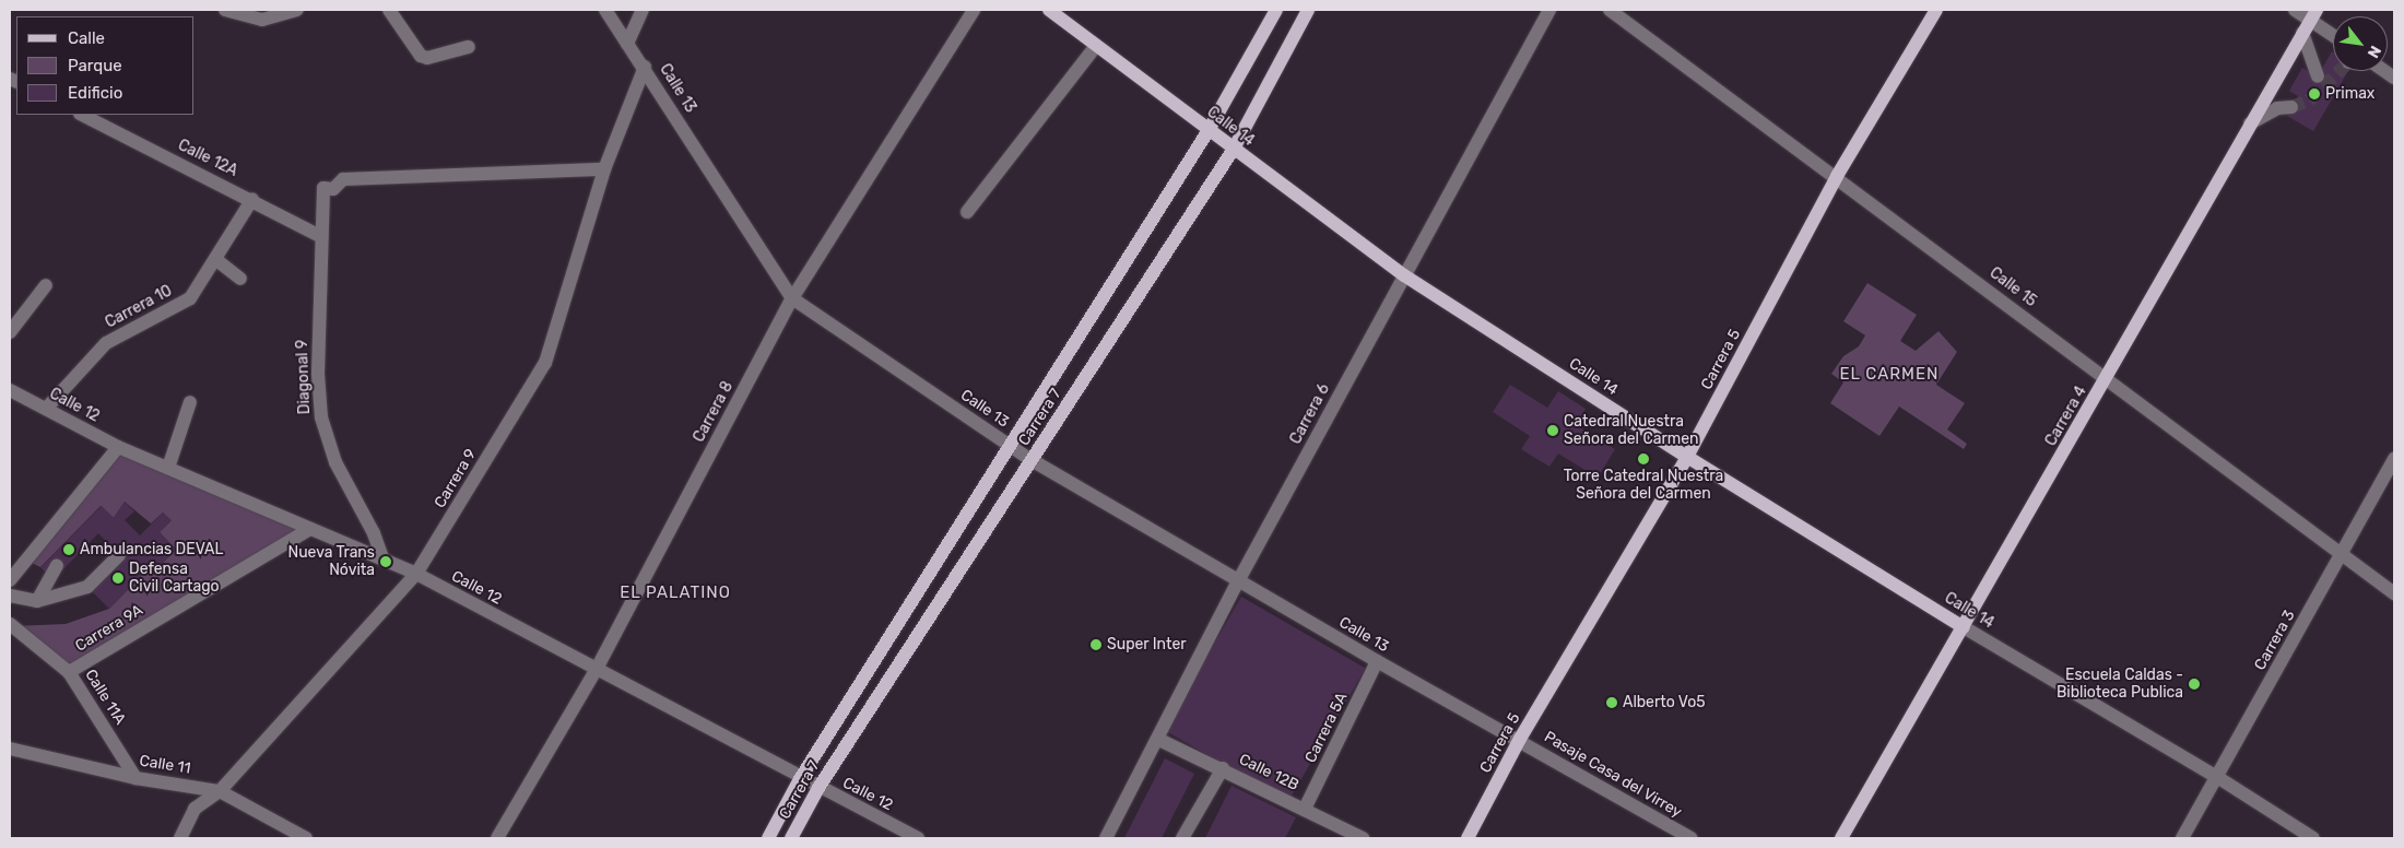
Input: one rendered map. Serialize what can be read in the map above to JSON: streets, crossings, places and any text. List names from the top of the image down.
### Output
{
  "streets": {
    "main road": [
      "Calle 14",
      "Carrera 5",
      "Carrera 4",
      "Carrera 7"
    ],
    "street": [
      "Calle 13",
      "Calle 12A",
      "Calle 15",
      "Carrera 10",
      "Diagonal 9",
      "Calle 12",
      "Carrera 8",
      "Carrera 6",
      "Carrera 9",
      "Carrera 9A",
      "Carrera 3",
      "Calle 11A",
      "Carrera 5A",
      "Calle 11",
      "Calle 12B",
      "Pasaje Casa del Virrey"
    ]
  },
  "crossings": [
    ["Calle 13", "Carrera 5"],
    ["Calle 13", "Carrera 8"],
    ["Calle 13", "Carrera 6"],
    ["Calle 13", "Carrera 7"],
    ["Calle 13", "Carrera 9"],
    ["Calle 13", "Carrera 5A"],
    ["Calle 13", "Pasaje Casa del Virrey"],
    ["Calle 14", "Carrera 5"],
    ["Calle 14", "Carrera 6"],
    ["Calle 14", "Carrera 4"],
    ["Calle 14", "Carrera 7"],
    ["Calle 14", "Carrera 3"],
    ["Calle 12A", "Carrera 10"],
    ["Calle 12A", "Diagonal 9"],
    ["Calle 15", "Carrera 5"],
    ["Calle 15", "Carrera 4"],
    ["Calle 15", "Carrera 3"],
    ["Carrera 10", "Calle 12"],
    ["Carrera 5", "Pasaje Casa del Virrey"],
    ["Diagonal 9", "Calle 12"],
    ["Diagonal 9", "Carrera 9"],
    ["Calle 12", "Carrera 8"],
    ["Calle 12", "Carrera 7"],
    ["Calle 12", "Carrera 9"],
    ["Calle 12", "Carrera 9A"],
    ["Carrera 6", "Calle 12B"],
    ["Carrera 9", "Calle 11"],
    ["Carrera 9A", "Calle 11A"],
    ["Calle 11A", "Calle 11"],
    ["Carrera 5A", "Calle 12B"]
  ],
  "districts": ["EL CARMEN", "EL PALATINO"],
  "places": [
    "Primax",
    "Catedral Nuestra Señora del Carmen",
    "Torre Catedral Nuestra Señora del Carmen",
    "Ambulancias DEVAL",
    "Nueva Trans Nóvita",
    "Defensa Civil Cartago",
    "Super Inter",
    "Escuela Caldas - Biblioteca Publica",
    "Alberto Vo5"
  ],
  "legend": ["Calle", "Parque", "Edificio"],
  "north": "bottom right"
}
